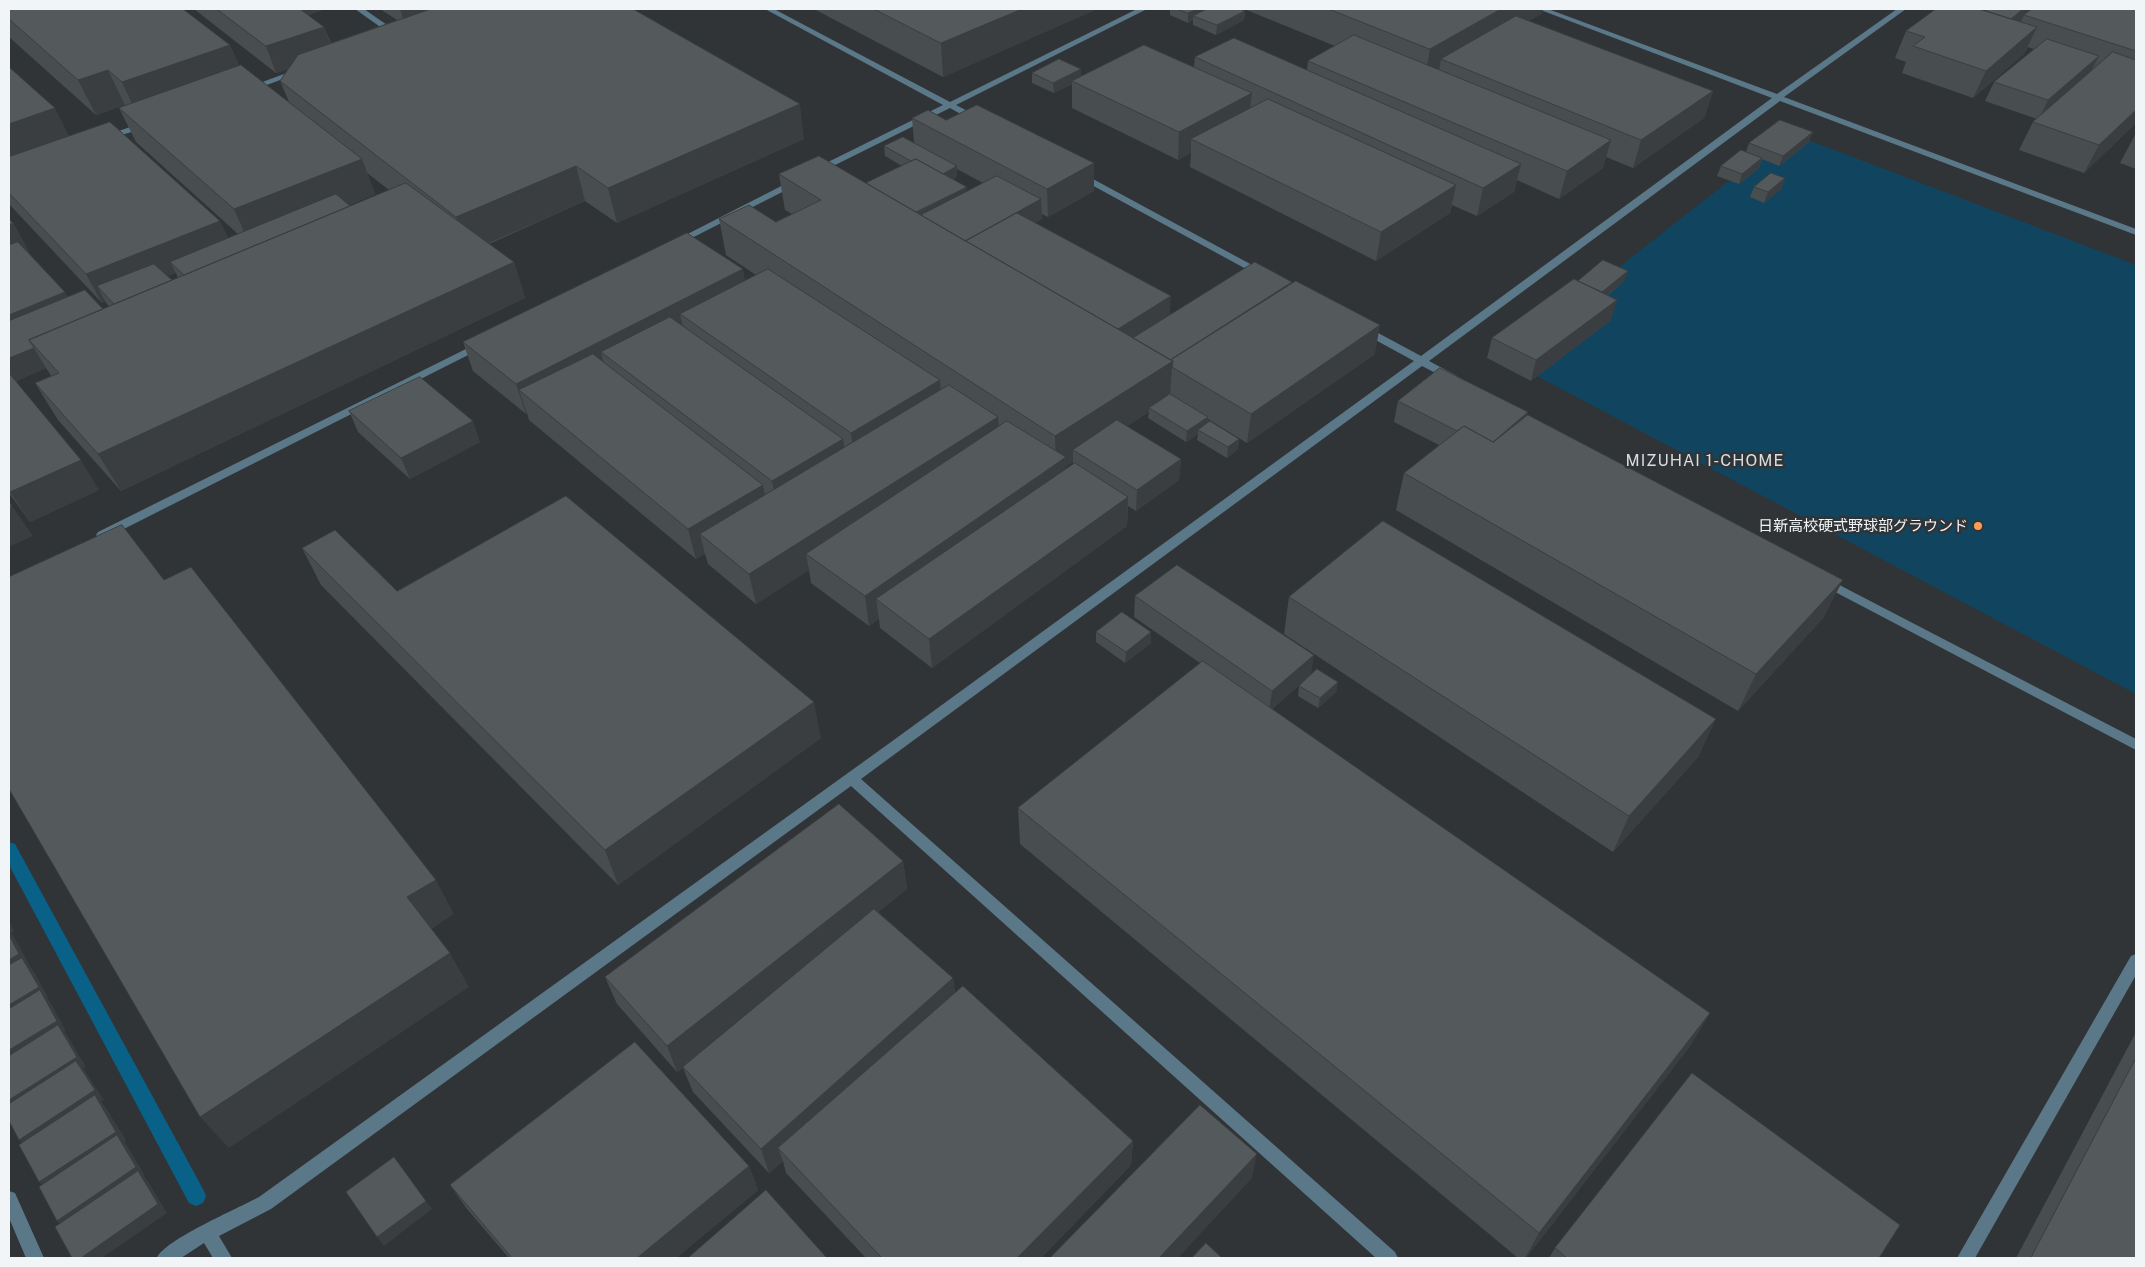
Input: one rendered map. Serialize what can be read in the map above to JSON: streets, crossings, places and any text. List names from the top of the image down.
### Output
{
  "districts": ["MIZUHAI 1-CHOME"],
  "places": ["日新高校硬式野球部グラウンド"]
}
